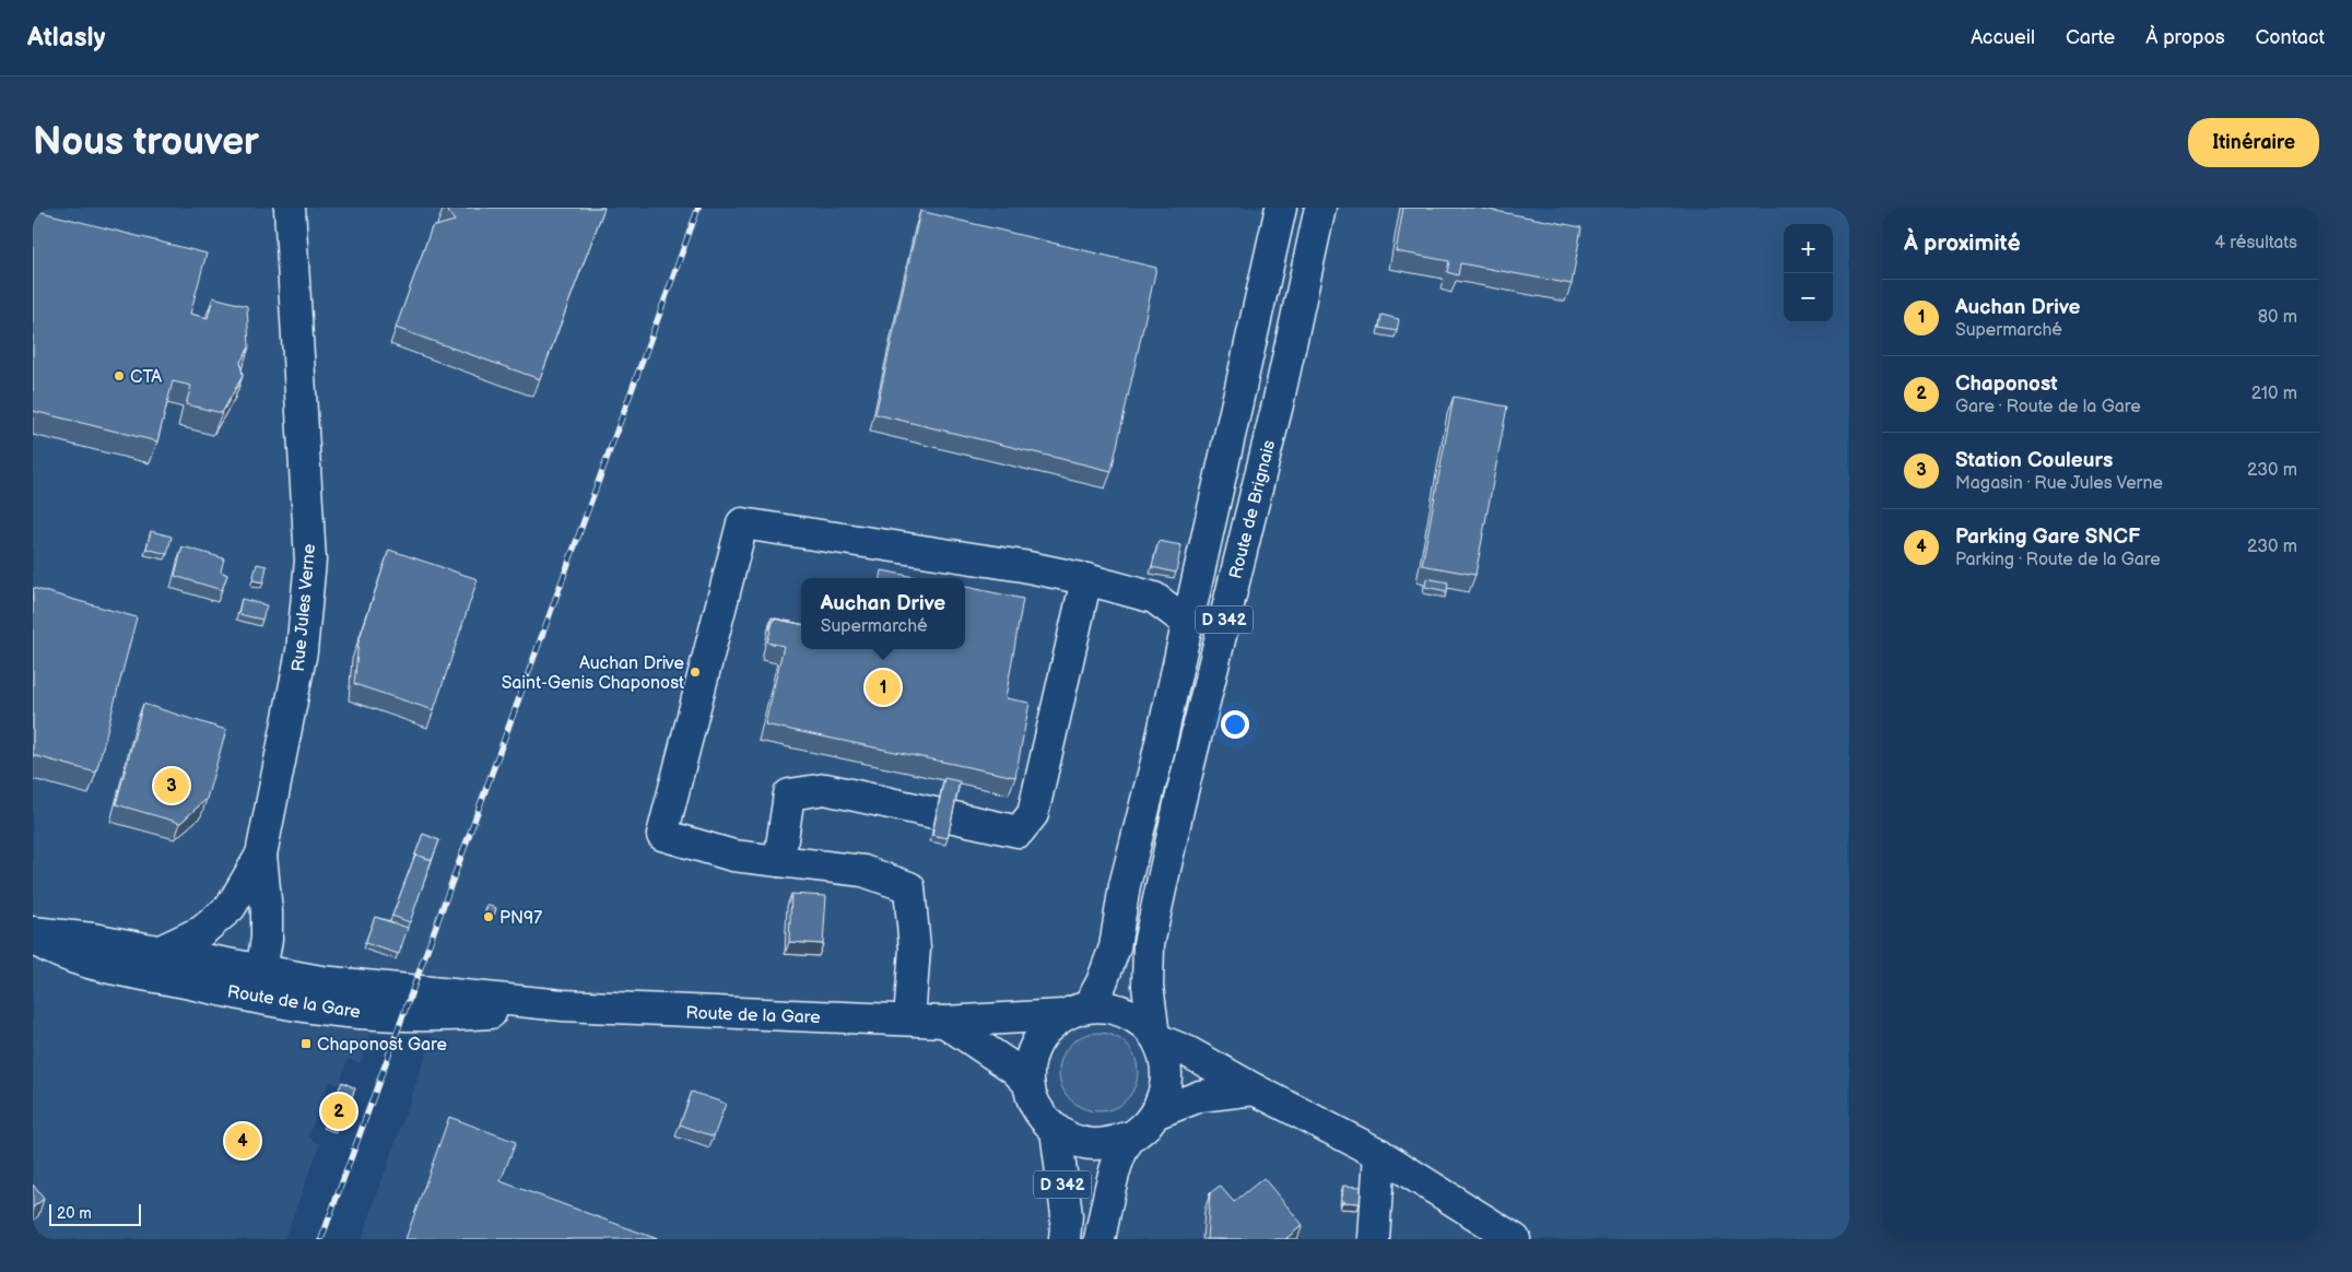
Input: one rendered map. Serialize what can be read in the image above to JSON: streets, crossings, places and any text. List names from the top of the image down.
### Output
{
  "streets": {
    "main road": [
      "Route de Brignais",
      "Rue Jules Verne",
      "D 342",
      "Route de la Gare"
    ]
  },
  "crossings": [
    ["Route de Brignais", "D 342"],
    ["Route de Brignais", "Route de la Gare"],
    ["Rue Jules Verne", "Route de la Gare"],
    ["D 342", "Route de la Gare"]
  ],
  "places": {
    "other": ["CTA", "Auchan Drive Saint-Genis Chaponost", "PN97"],
    "transit": ["Chaponost Gare"]
  },
  "scale_bar": "20 m",
  "page": {
    "header": "Atlasly",
    "nav": [
      "Accueil",
      "Carte",
      "À propos",
      "Contact"
    ],
    "buttons": "Itinéraire",
    "title": "Nous trouver",
    "heading": ["À proximité", "4 résultats"],
    "map_buttons": ["+", "−"],
    "list": [
      {
        "mark": "1",
        "name": "Auchan Drive",
        "note": "Supermarché",
        "value": "80 m"
      },
      {
        "mark": "2",
        "name": "Chaponost",
        "note": "Gare · Route de la Gare",
        "value": "210 m"
      },
      {
        "mark": "3",
        "name": "Station Couleurs",
        "note": "Magasin · Rue Jules Verne",
        "value": "230 m"
      },
      {
        "mark": "4",
        "name": "Parking Gare SNCF",
        "note": "Parking · Route de la Gare",
        "value": "230 m"
      }
    ],
    "popup": ["Auchan Drive", "Supermarché"],
    "pins": [
      "1",
      "3",
      "2",
      "4"
    ],
    "scale": "20 m"
  }
}
